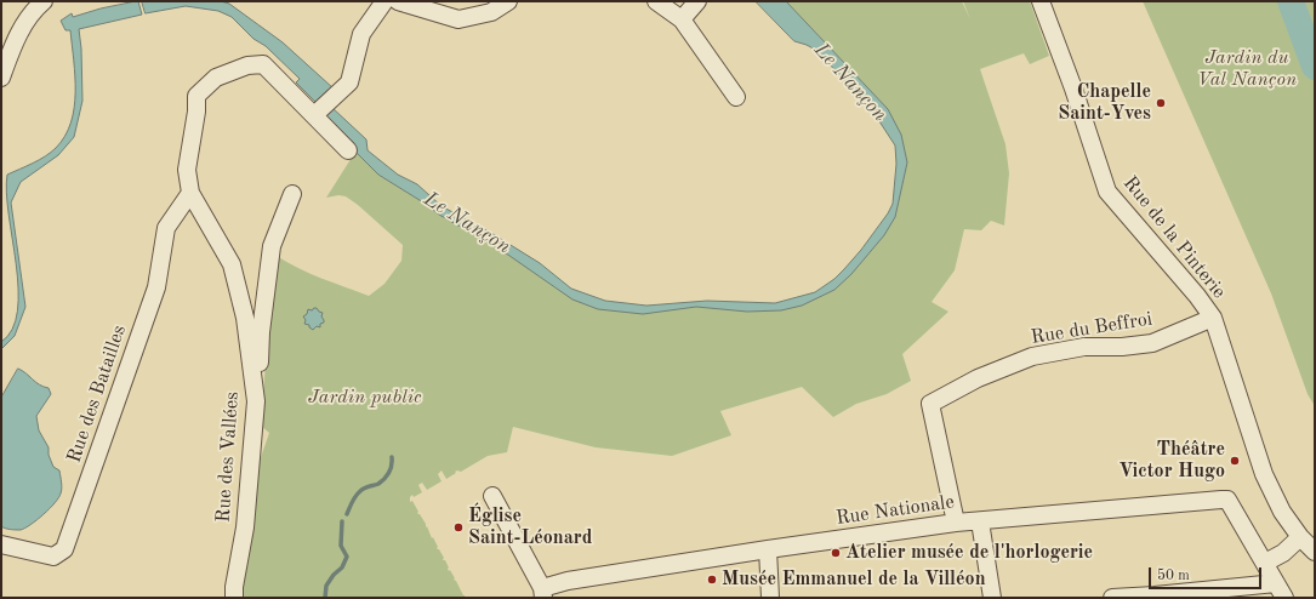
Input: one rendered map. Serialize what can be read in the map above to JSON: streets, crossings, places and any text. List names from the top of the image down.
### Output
{
  "streets": {
    "street": [
      "Rue de la Pinterie",
      "Rue du Beffroi",
      "Rue des Batailles",
      "Rue des Vallées",
      "Rue Nationale"
    ]
  },
  "crossings": [
    ["Rue de la Pinterie", "Rue du Beffroi"],
    ["Rue du Beffroi", "Rue Nationale"],
    ["Rue des Batailles", "Rue des Vallées"]
  ],
  "water": ["Le Nançon"],
  "parks": ["Jardin du Val Nançon", "Jardin public"],
  "places": [
    "Chapelle Saint-Yves",
    "Théâtre Victor Hugo",
    "Église Saint-Léonard",
    "Atelier musée de l'horlogerie",
    "Musée Emmanuel de la Villéon"
  ],
  "scale_bar": "50 m"
}
